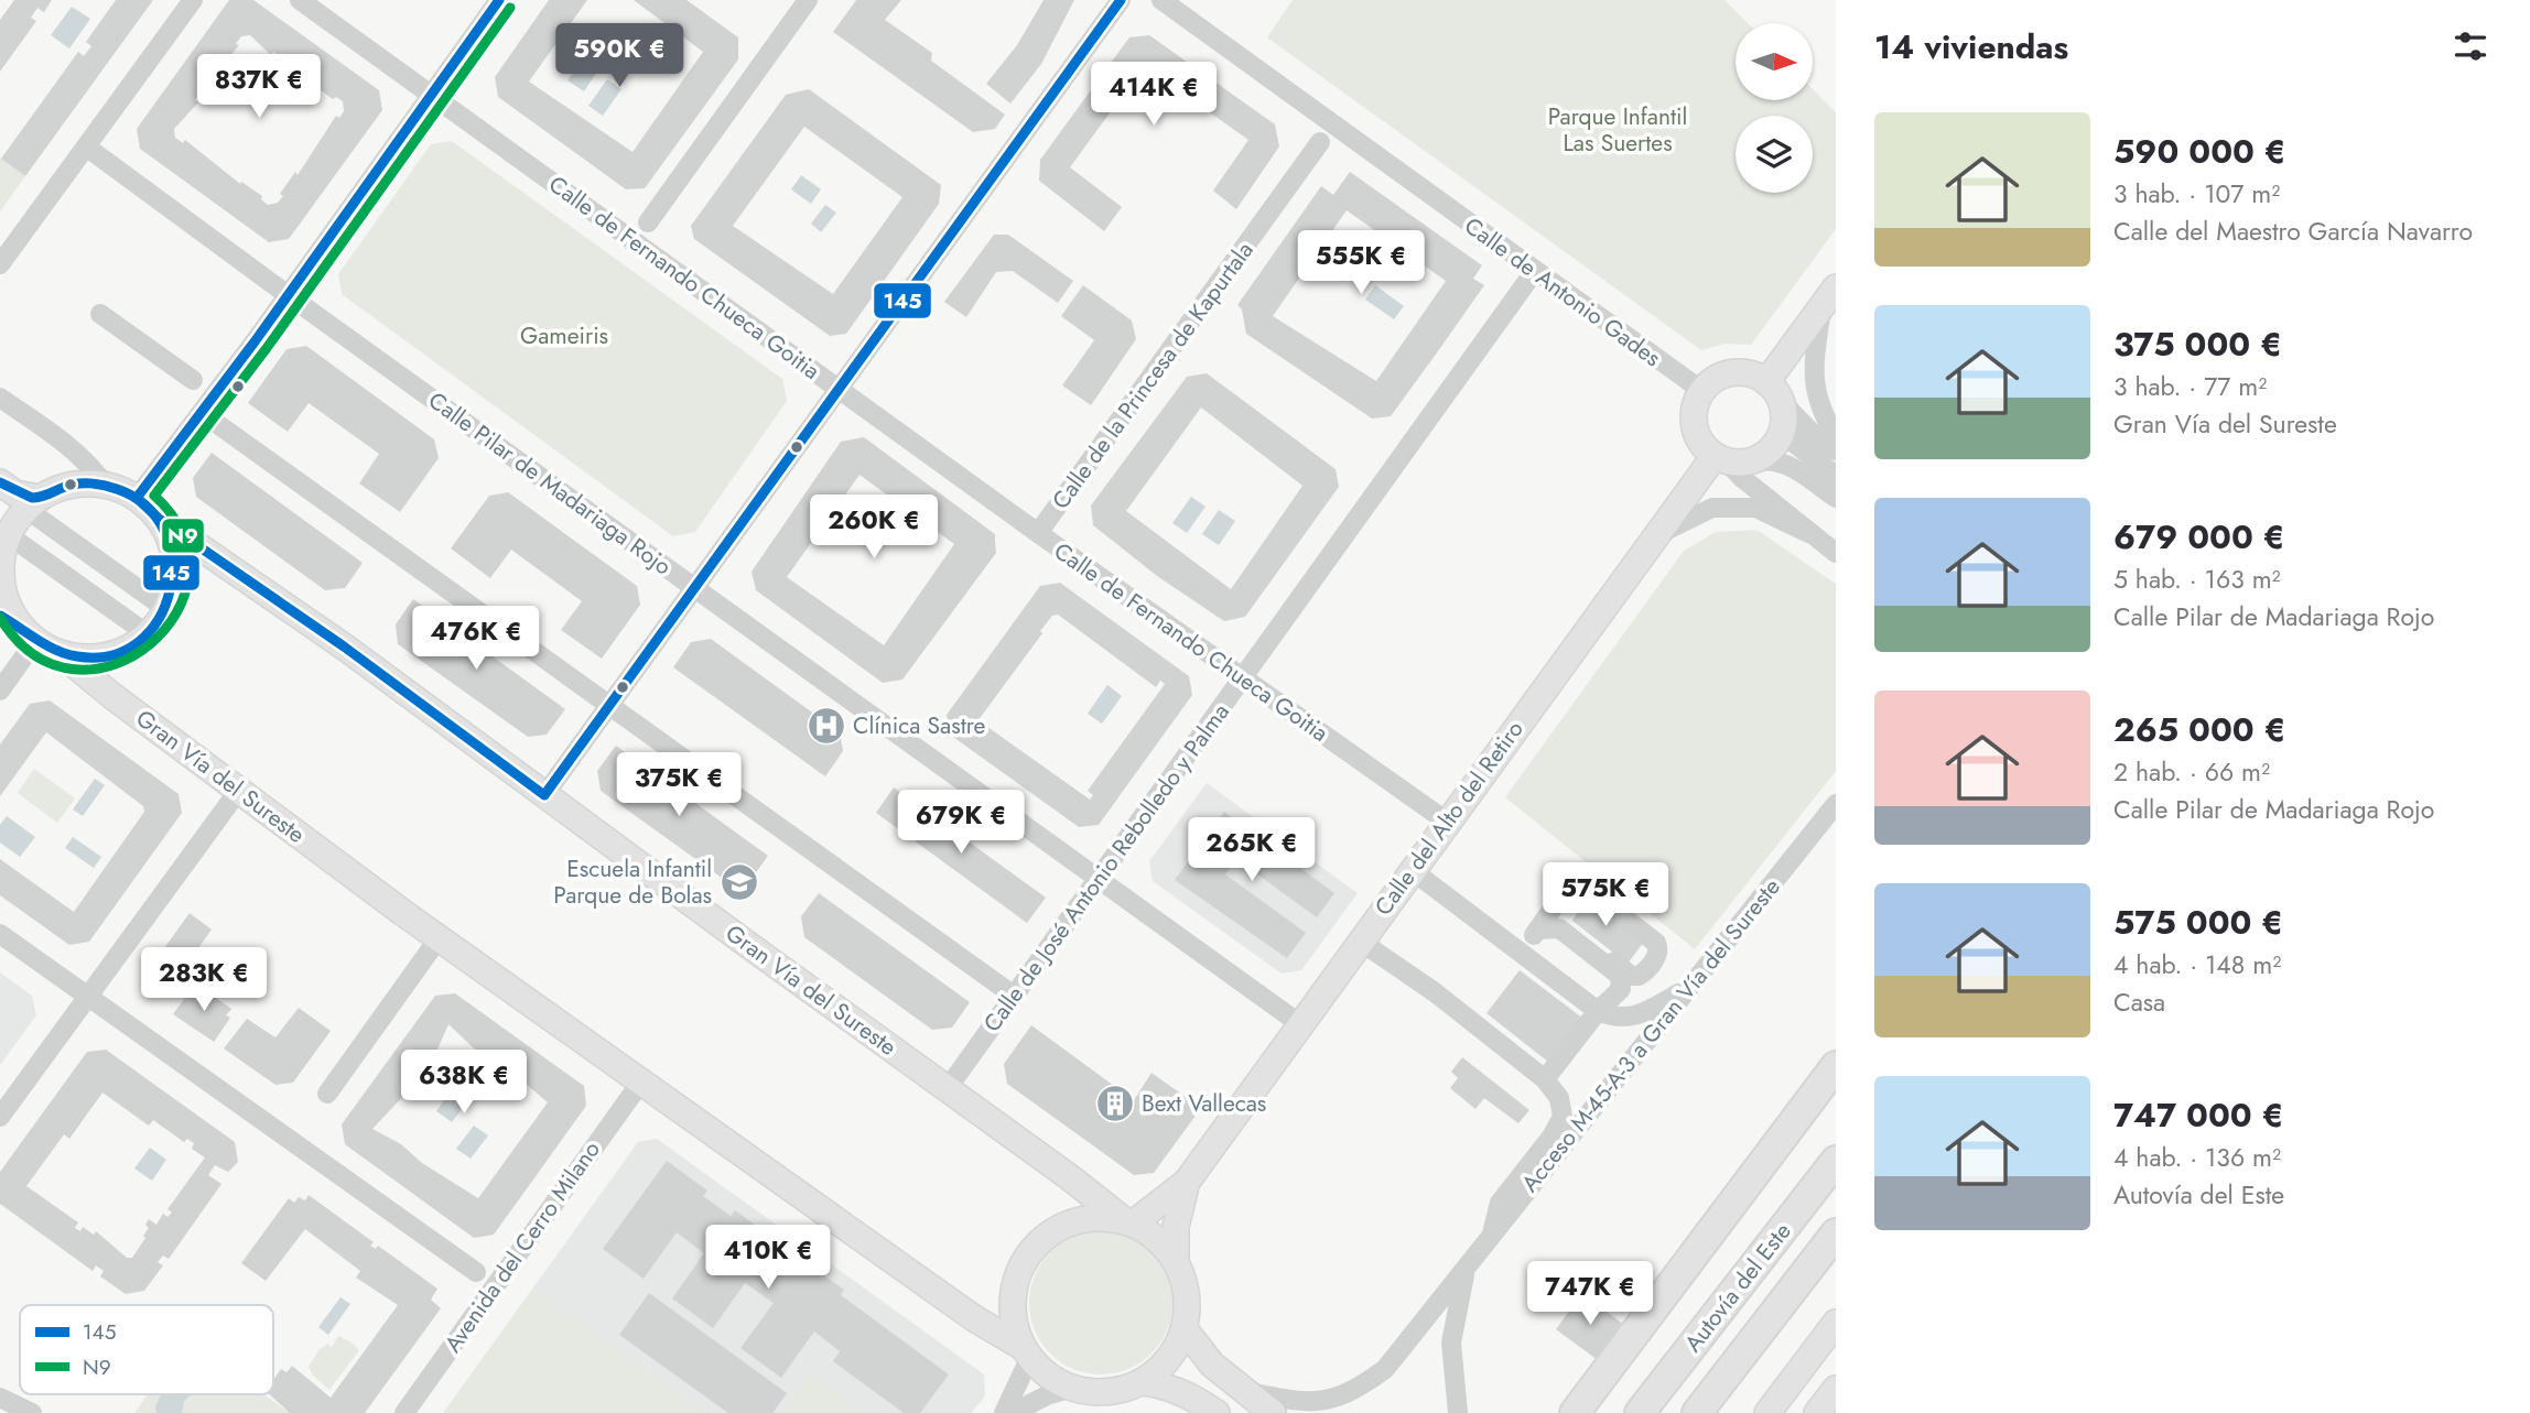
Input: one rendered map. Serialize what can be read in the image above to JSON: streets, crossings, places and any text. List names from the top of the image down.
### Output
{
  "streets": {
    "highway": ["Autovía del Este"],
    "main road": ["Gran Vía del Sureste", "Calle del Alto del Retiro"],
    "street": [
      "Calle de Fernando Chueca Goitia",
      "Calle de Antonio Gades",
      "Calle de la Princesa de Kapurtala",
      "Calle Pilar de Madariaga Rojo",
      "Calle de José Antonio Rebolledo y Palma",
      "Acceso M-45-A-3 a Gran Vía del Sureste",
      "Avenida del Cerro Milano"
    ]
  },
  "crossings": [
    ["Calle de Fernando Chueca Goitia", "Calle de la Princesa de Kapurtala"],
    ["Calle de Fernando Chueca Goitia", "Calle del Alto del Retiro"],
    ["Calle de Fernando Chueca Goitia", "Calle de José Antonio Rebolledo y Palma"],
    ["Calle de Antonio Gades", "Calle del Alto del Retiro"],
    ["Calle de Antonio Gades", "Calle de José Antonio Rebolledo y Palma"],
    ["Calle Pilar de Madariaga Rojo", "Calle del Alto del Retiro"],
    ["Calle Pilar de Madariaga Rojo", "Calle de José Antonio Rebolledo y Palma"],
    ["Gran Vía del Sureste", "Calle del Alto del Retiro"],
    ["Gran Vía del Sureste", "Calle de José Antonio Rebolledo y Palma"],
    ["Gran Vía del Sureste", "Avenida del Cerro Milano"]
  ],
  "parks": ["Parque Infantil Las Suertes", "Gameiris"],
  "places": {
    "hospital": ["Clínica Sastre"],
    "school or university": ["Escuela Infantil Parque de Bolas"],
    "building": ["Bext Vallecas"]
  },
  "lines": ["transit line 145", "transit line N9"],
  "legend": ["145", "N9"],
  "north": "right",
  "page": {
    "heading": "14 viviendas",
    "price": [
      "590K €",
      "837K €",
      "414K €",
      "555K €",
      "260K €",
      "476K €",
      "375K €",
      "679K €",
      "265K €",
      "575K €",
      "283K €",
      "638K €",
      "410K €",
      "747K €"
    ],
    "list": [
      {
        "name": "590 000 €",
        "note": "3 hab. · 107 m² · Calle del Maestro García Navarro"
      },
      {
        "name": "375 000 €",
        "note": "3 hab. · 77 m² · Gran Vía del Sureste"
      },
      {
        "name": "679 000 €",
        "note": "5 hab. · 163 m² · Calle Pilar de Madariaga Rojo"
      },
      {
        "name": "265 000 €",
        "note": "2 hab. · 66 m² · Calle Pilar de Madariaga Rojo"
      },
      {
        "name": "575 000 €",
        "note": "4 hab. · 148 m² · Casa"
      },
      {
        "name": "747 000 €",
        "note": "4 hab. · 136 m² · Autovía del Este"
      }
    ]
  }
}
